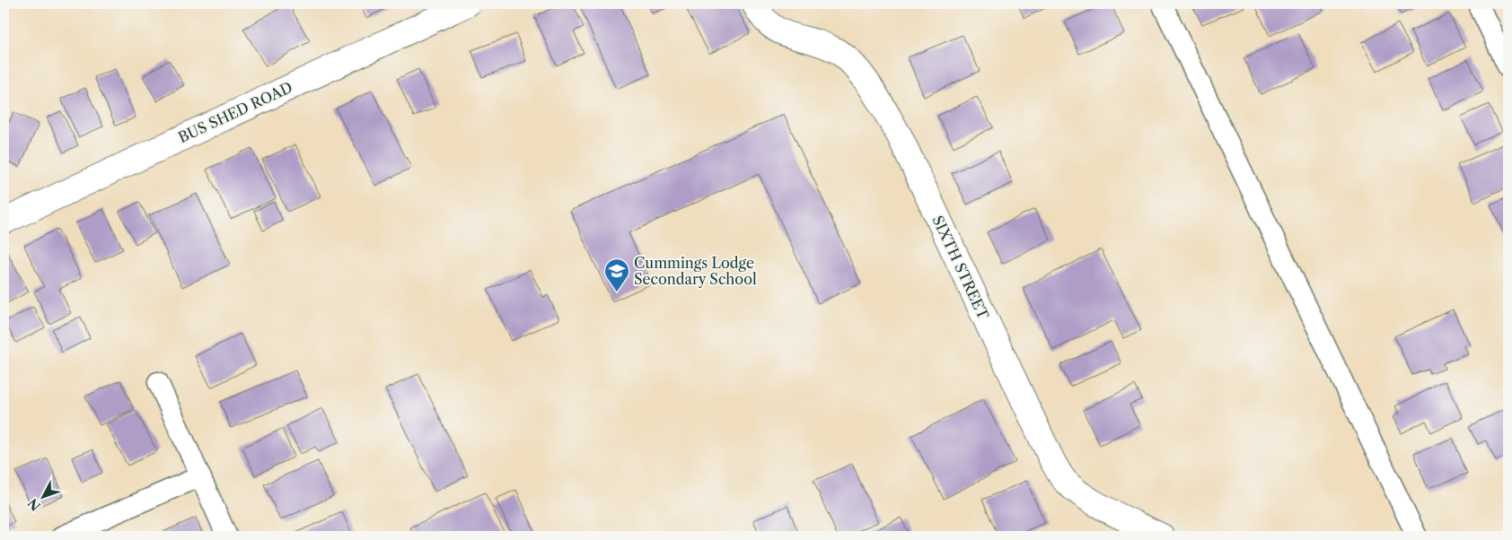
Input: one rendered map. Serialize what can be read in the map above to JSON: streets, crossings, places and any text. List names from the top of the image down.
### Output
{
  "streets": {
    "street": ["BUS SHED ROAD", "SIXTH STREET"]
  },
  "places": {
    "school or university": ["Cummings Lodge Secondary School"]
  },
  "north": "bottom left"
}
